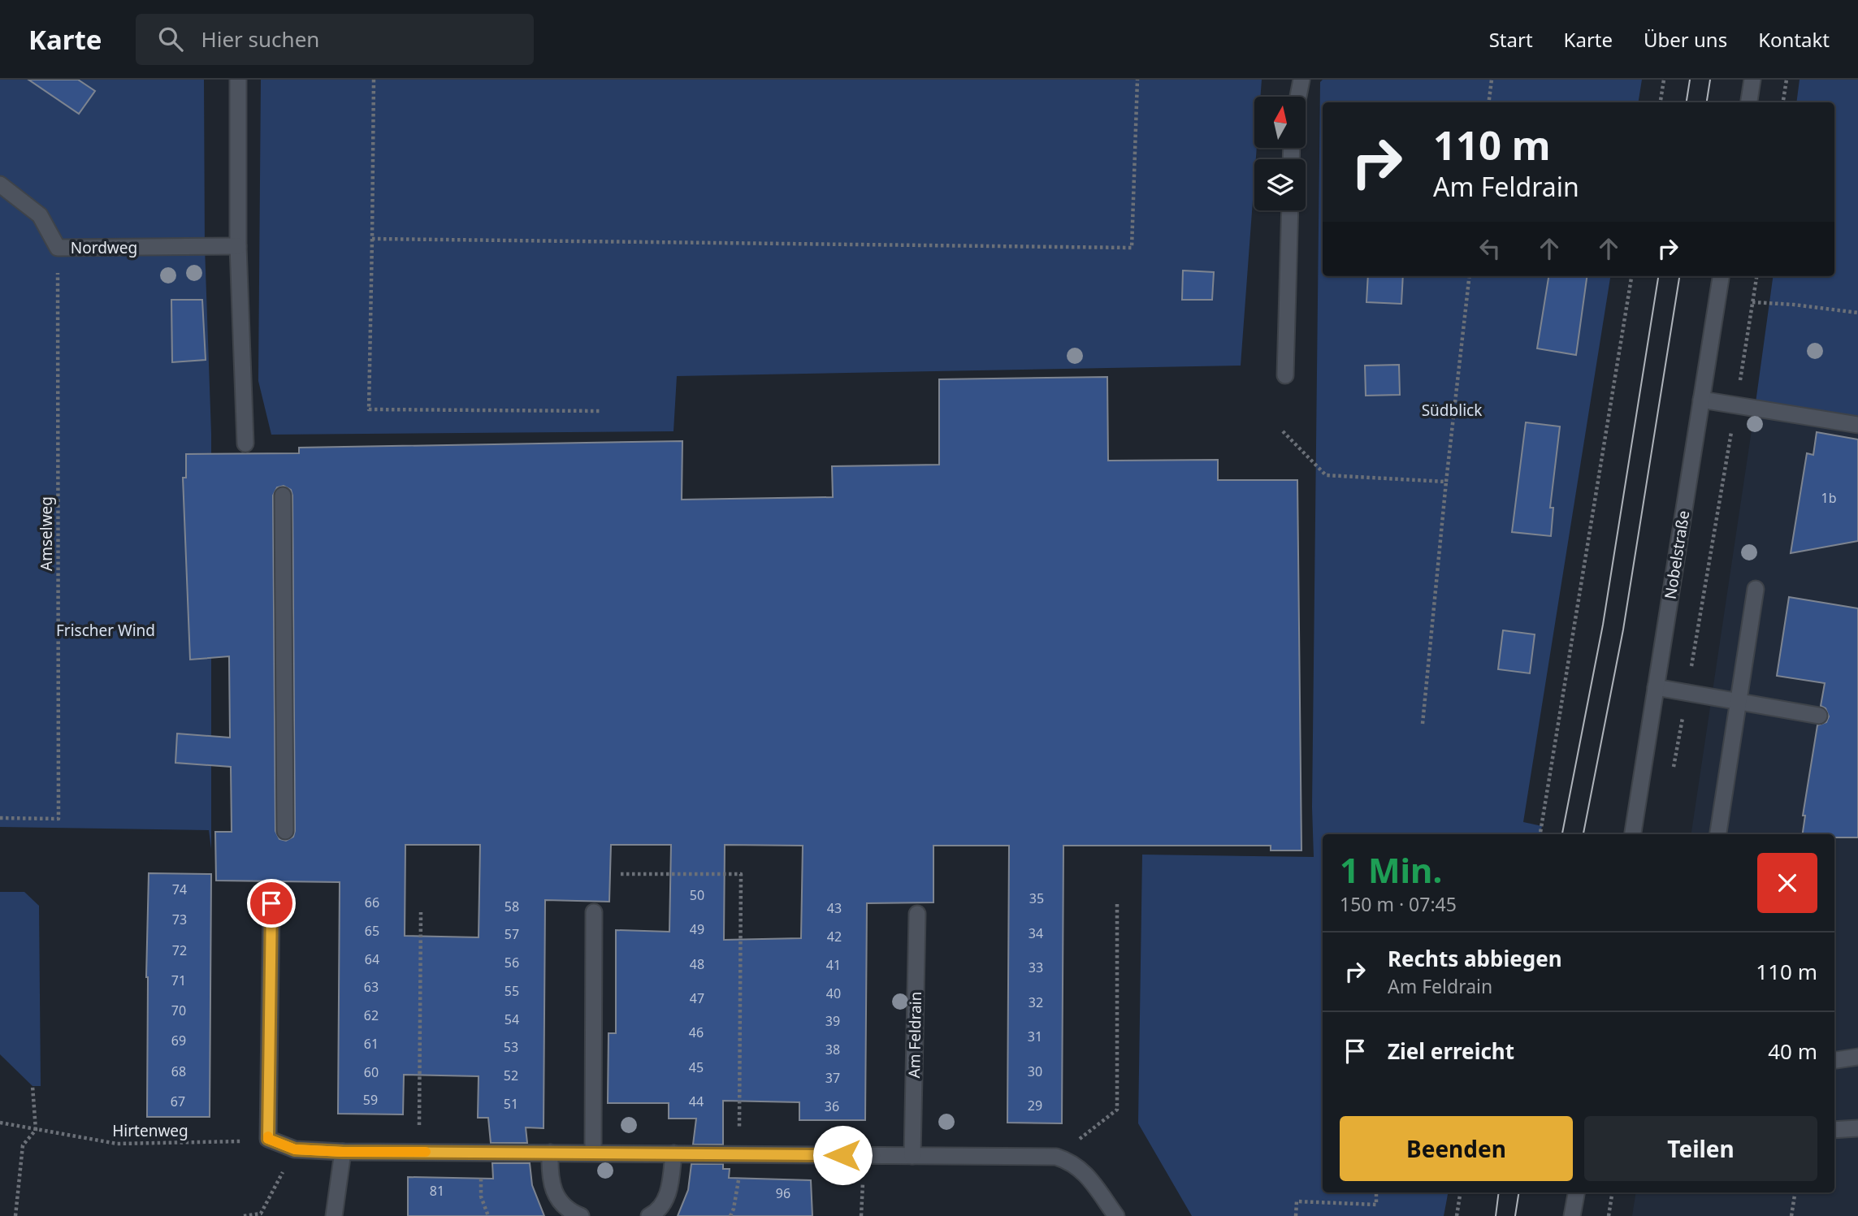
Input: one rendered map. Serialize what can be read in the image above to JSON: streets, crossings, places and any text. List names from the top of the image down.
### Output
{
  "streets": {
    "street": ["Nordweg", "Nobelstraße", "Am Feldrain"],
    "path": ["Amselweg", "Hirtenweg"]
  },
  "crossings": [
    ["Nordweg", "Amselweg"]
  ],
  "parks": ["Südblick", "Frischer Wind"],
  "house_numbers": [
    "1b",
    "74",
    "50",
    "35",
    "66",
    "58",
    "43",
    "73",
    "49",
    "65",
    "34",
    "57",
    "42",
    "72",
    "64",
    "56",
    "48",
    "41",
    "33",
    "71",
    "63",
    "55",
    "40",
    "47",
    "32",
    "70",
    "62",
    "54",
    "39",
    "46",
    "31",
    "69",
    "61",
    "53",
    "38",
    "45",
    "68",
    "30",
    "60",
    "52",
    "37",
    "59",
    "67",
    "44",
    "51",
    "29",
    "36",
    "81",
    "96"
  ],
  "north": "top",
  "page": {
    "header": "Karte",
    "search": "Hier suchen",
    "nav": [
      "Start",
      "Karte",
      "Über uns",
      "Kontakt"
    ],
    "turn": ["110 m", "Am Feldrain"],
    "heading": ["1 Min.", "150 m · 07:45"],
    "list": [
      {
        "name": "Rechts abbiegen",
        "note": "Am Feldrain",
        "value": "110 m"
      },
      {
        "name": "Ziel erreicht",
        "value": "40 m"
      }
    ],
    "buttons": ["Beenden", "Teilen"]
  }
}
